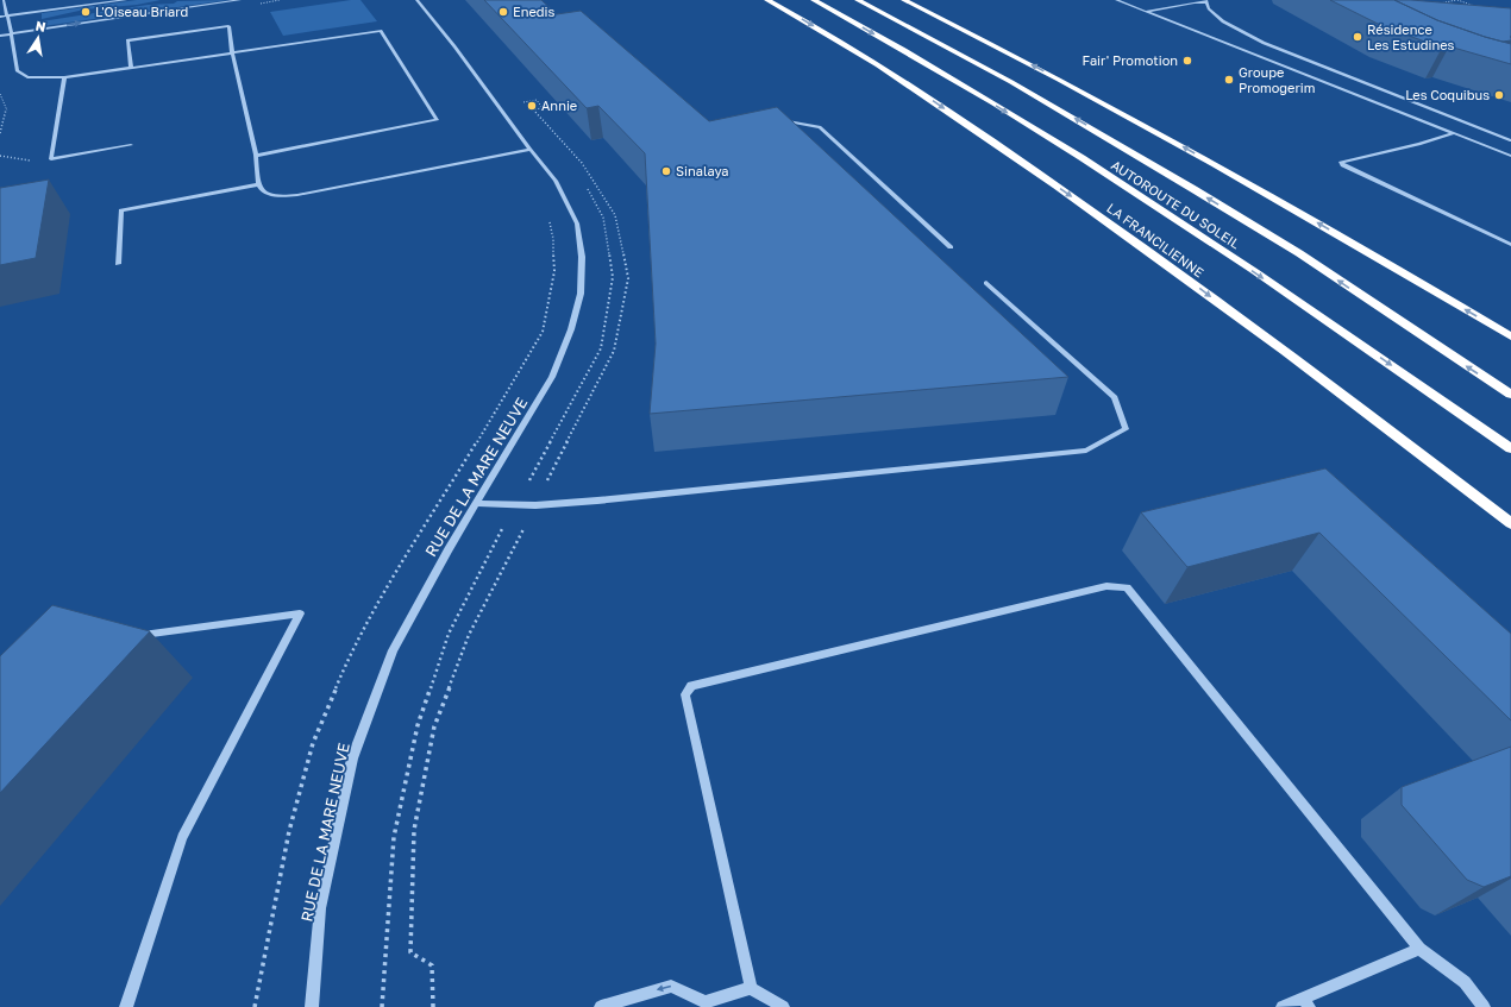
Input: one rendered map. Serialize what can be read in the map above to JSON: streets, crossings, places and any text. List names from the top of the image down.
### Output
{
  "streets": {
    "highway": ["AUTOROUTE DU SOLEIL", "LA FRANCILIENNE"],
    "street": ["RUE DE LA MARE NEUVE"]
  },
  "places": [
    "L'Oiseau Briard",
    "Enedis",
    "Résidence Les Estudines",
    "Fair' Promotion",
    "Groupe Promogerim",
    "Les Coquibus",
    "Annie",
    "Sinalaya"
  ],
  "north": "top"
}
